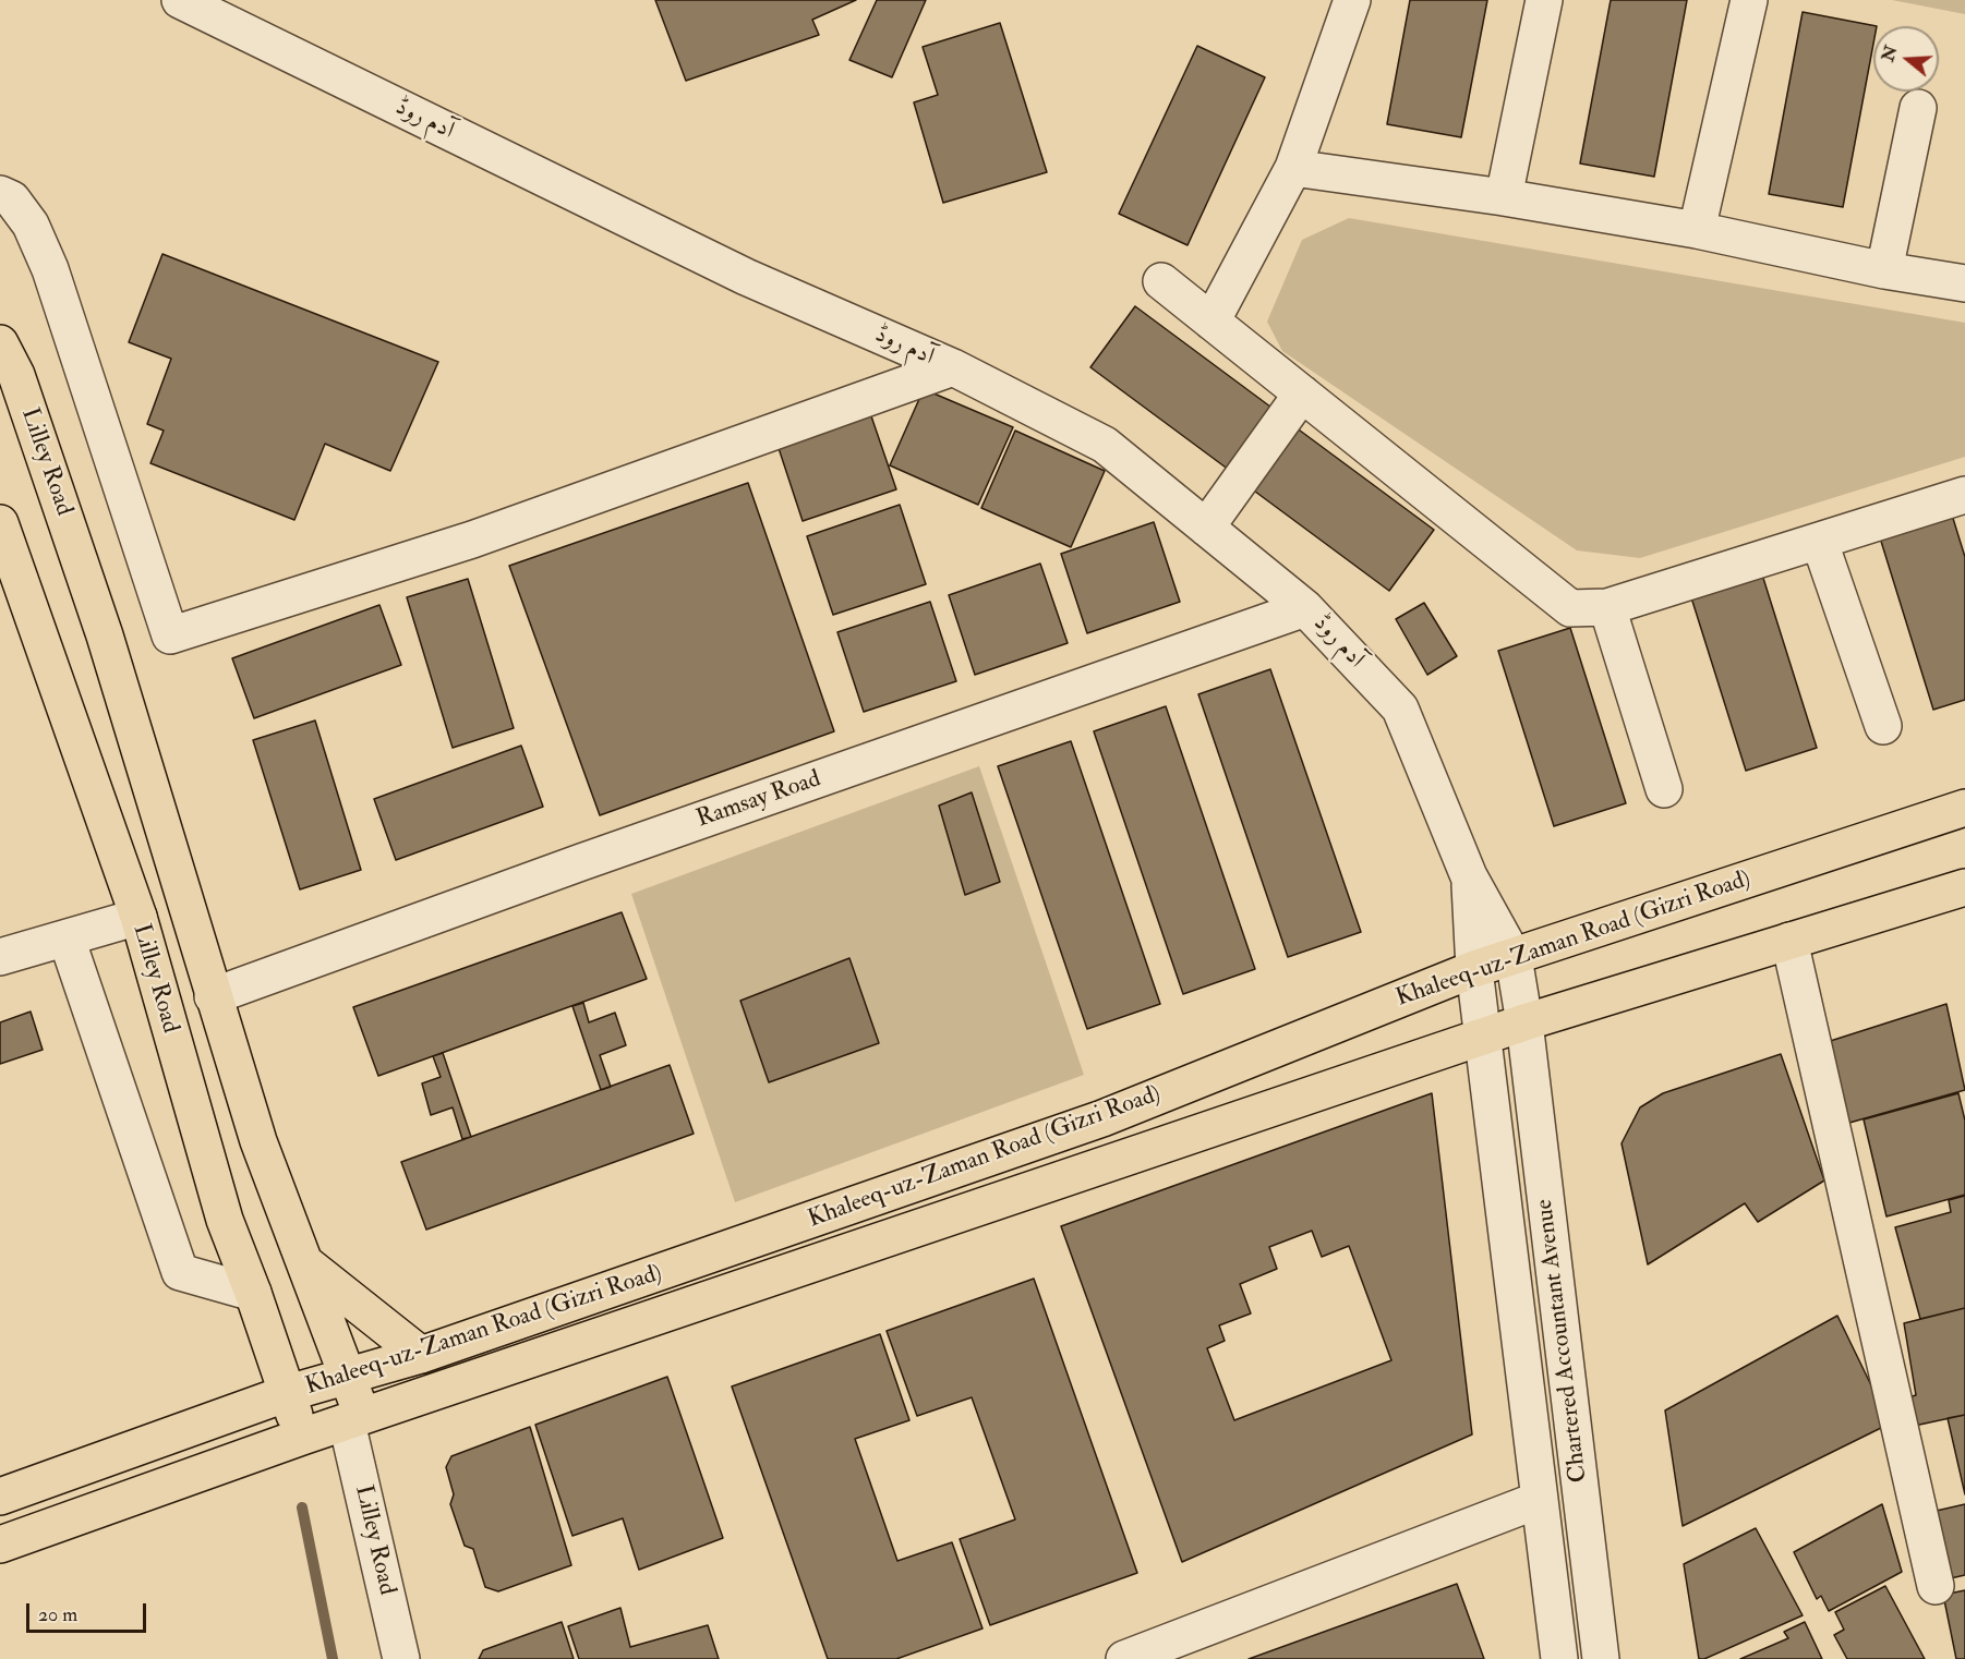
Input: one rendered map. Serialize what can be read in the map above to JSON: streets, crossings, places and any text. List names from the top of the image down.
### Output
{
  "streets": {
    "main road": ["Lilley Road", "Khaleeq-uz-Zaman Road (Gizri Road)"],
    "street": ["آدم روڈ", "Ramsay Road", "Chartered Accountant Avenue"]
  },
  "crossings": [
    ["آدم روڈ", "Ramsay Road"],
    ["آدم روڈ", "Khaleeq-uz-Zaman Road (Gizri Road)"],
    ["آدم روڈ", "Chartered Accountant Avenue"],
    ["Lilley Road", "Ramsay Road"],
    ["Lilley Road", "Khaleeq-uz-Zaman Road (Gizri Road)"],
    ["Khaleeq-uz-Zaman Road (Gizri Road)", "Chartered Accountant Avenue"]
  ],
  "scale_bar": "20 m",
  "north": "left"
}
